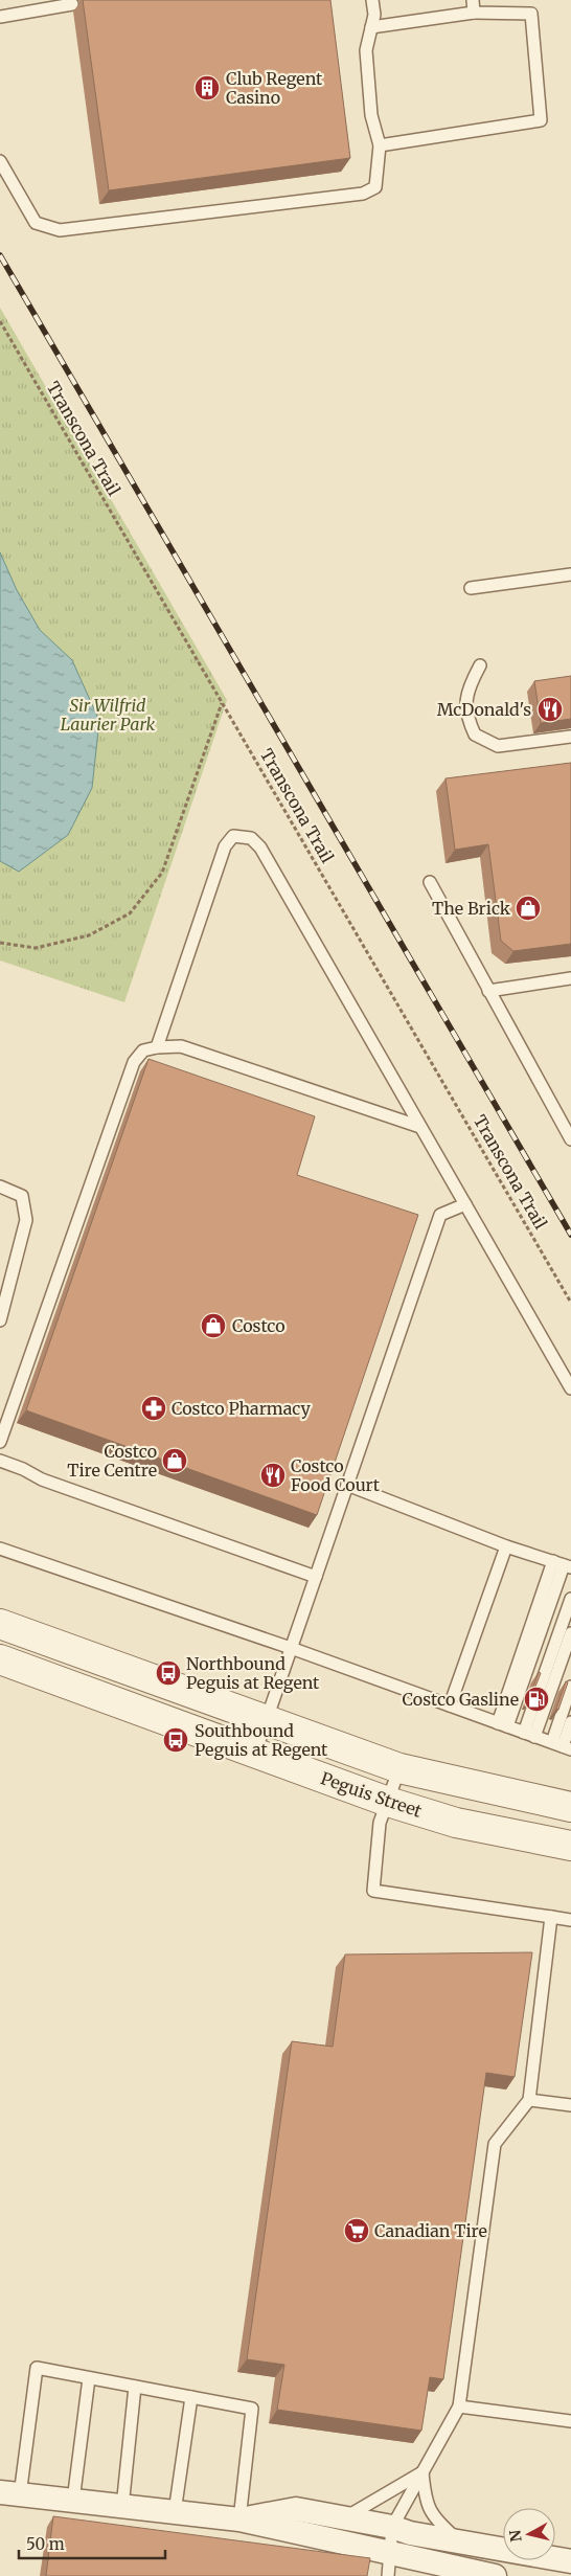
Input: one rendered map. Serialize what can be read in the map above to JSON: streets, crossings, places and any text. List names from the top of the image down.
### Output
{
  "streets": {
    "street": ["Peguis Street"],
    "path": ["Transcona Trail"]
  },
  "parks": ["Sir Wilfrid Laurier Park"],
  "places": {
    "building": ["Club Regent Casino"],
    "restaurant": ["McDonald's", "Costco Food Court"],
    "shop": ["The Brick", "Costco", "Costco Tire Centre"],
    "pharmacy": ["Costco Pharmacy"],
    "bus stop": ["Northbound Peguis at Regent", "Southbound Peguis at Regent"],
    "fuel station": ["Costco Gasline"],
    "supermarket": ["Canadian Tire"]
  },
  "scale_bar": "50 m",
  "north": "left"
}
